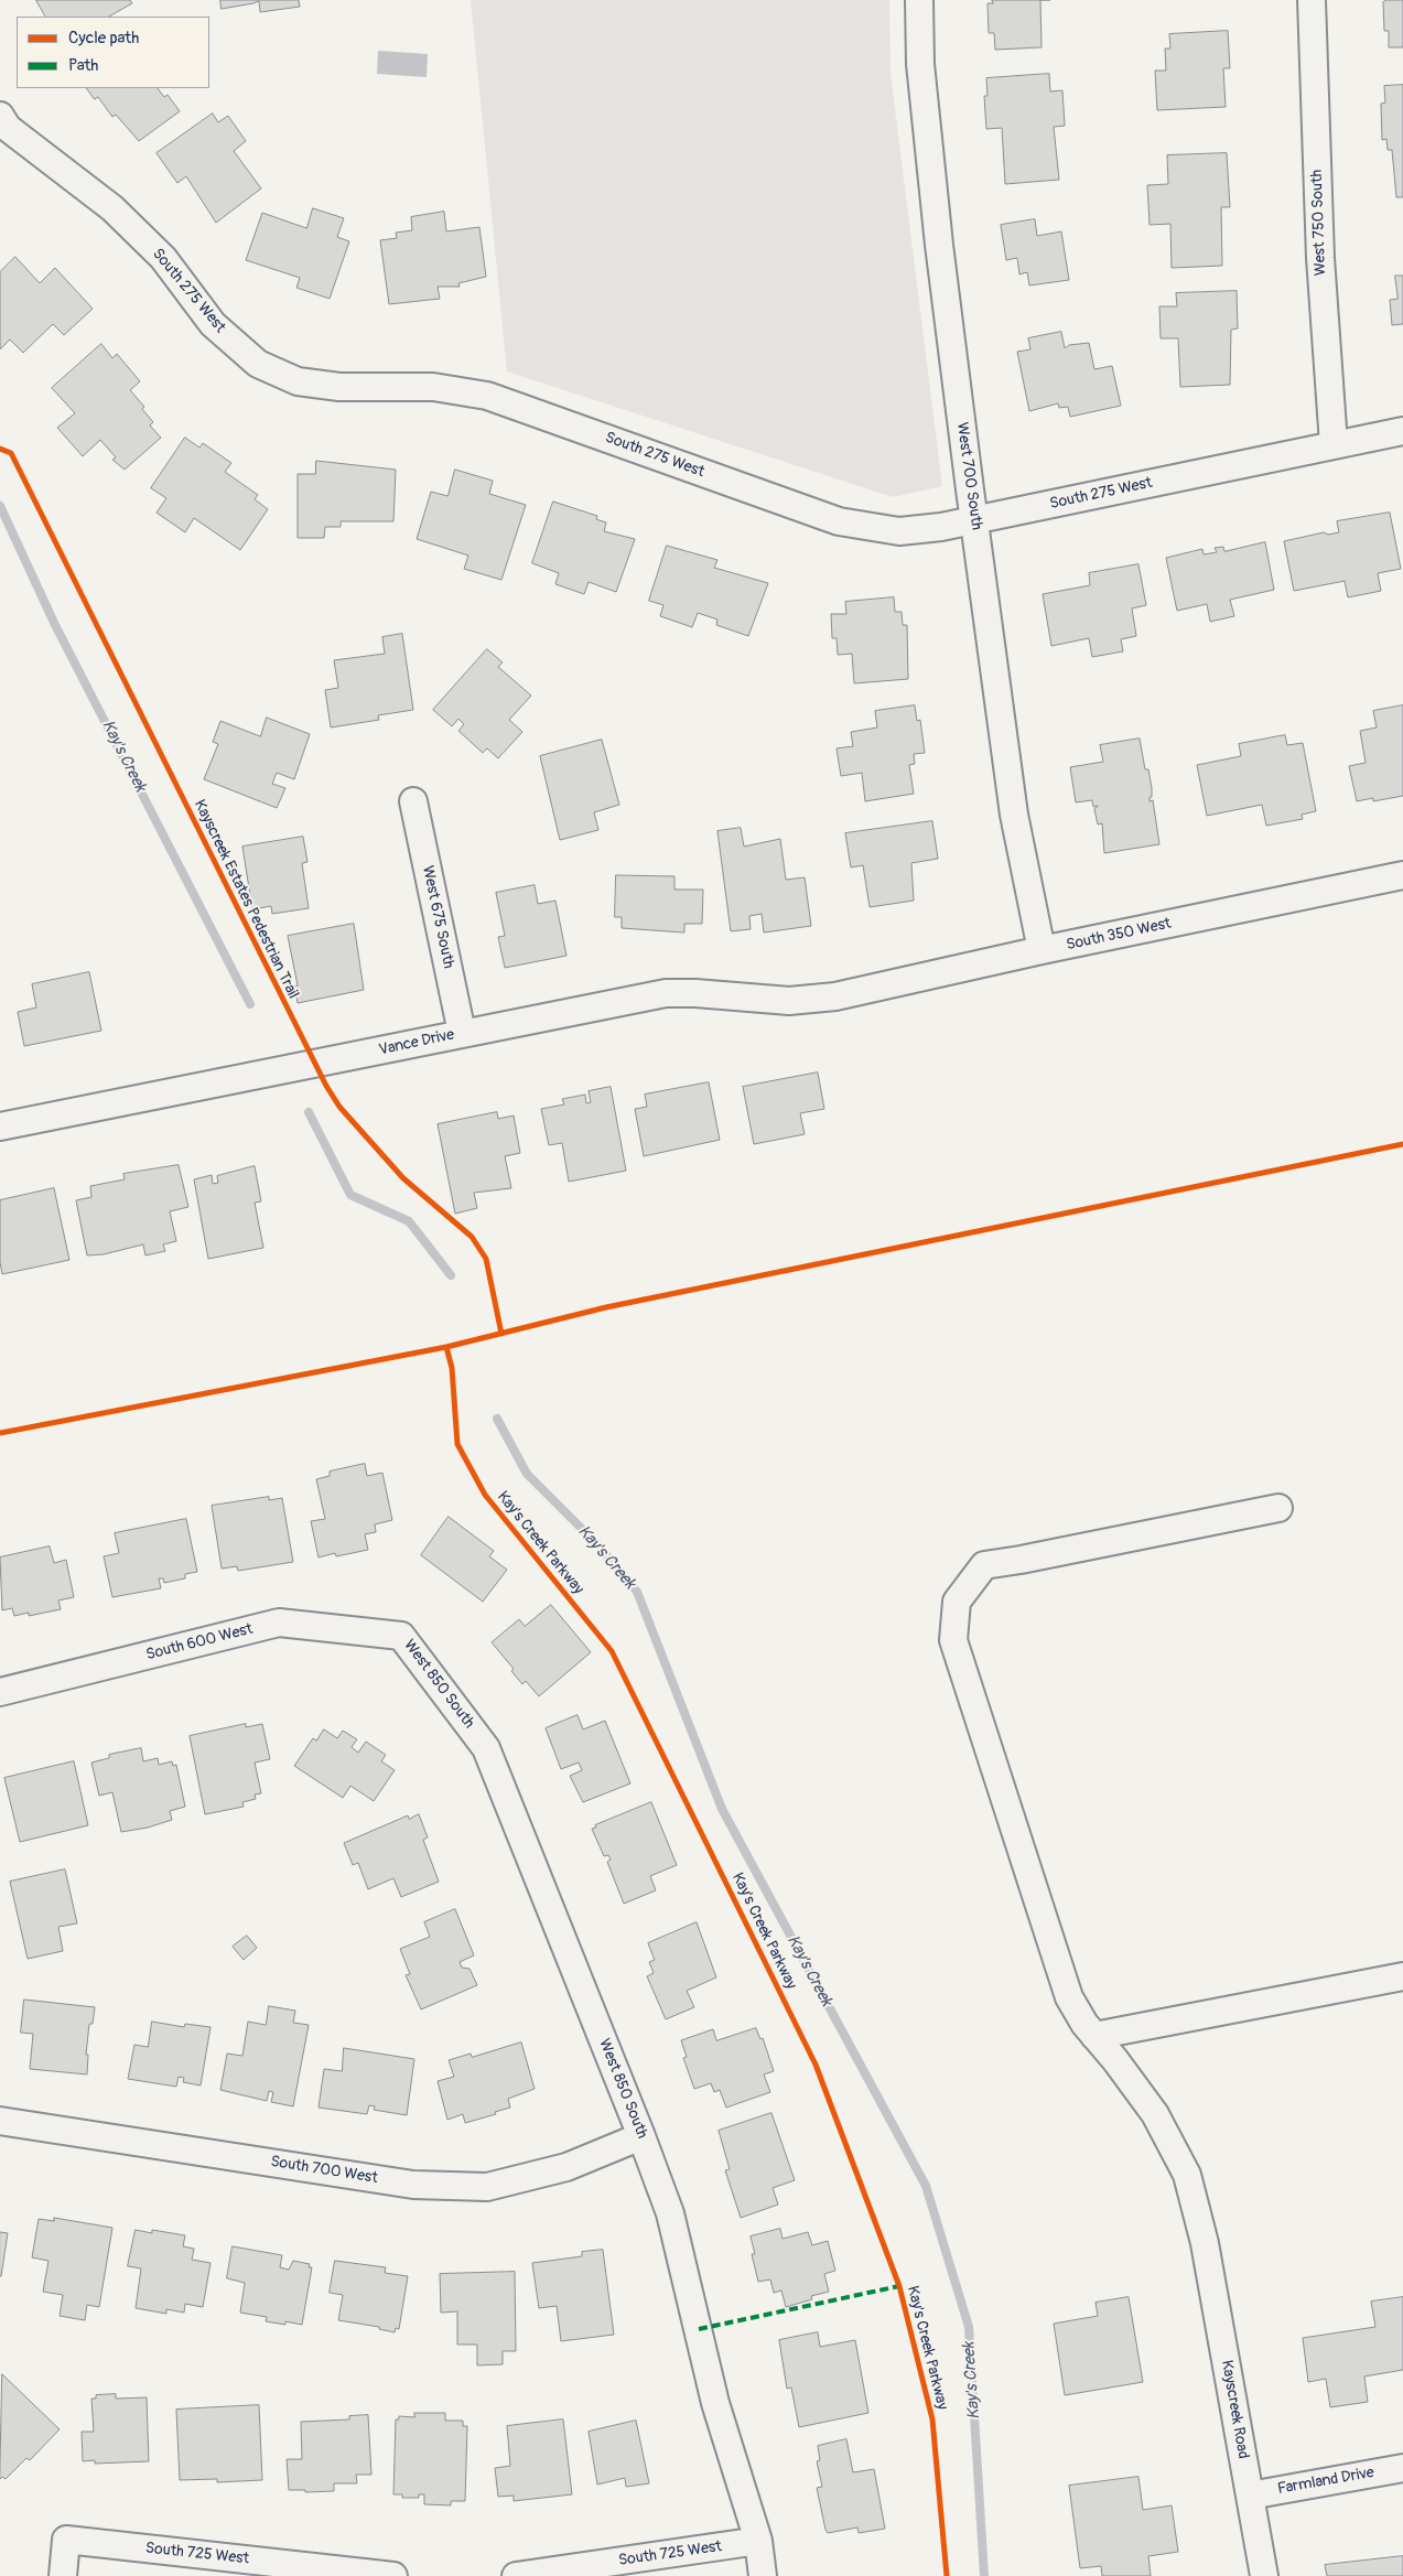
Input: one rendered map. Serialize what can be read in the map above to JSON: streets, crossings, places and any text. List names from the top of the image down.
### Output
{
  "streets": {
    "street": [
      "West 750 South",
      "South 275 West",
      "West 700 South",
      "West 675 South",
      "South 350 West",
      "Vance Drive",
      "South 600 West",
      "West 850 South",
      "South 700 West",
      "Kayscreek Road",
      "Farmland Drive",
      "South 725 West"
    ],
    "cycle path": ["Kayscreek Estates Pedestrian Trail", "Kay's Creek Parkway"]
  },
  "crossings": [
    ["West 750 South", "South 275 West"],
    ["South 275 West", "West 700 South"],
    ["West 700 South", "South 350 West"],
    ["West 675 South", "Vance Drive"],
    ["South 350 West", "Vance Drive"],
    ["South 600 West", "West 850 South"],
    ["West 850 South", "South 700 West"],
    ["West 850 South", "South 725 West"],
    ["Kayscreek Road", "Farmland Drive"]
  ],
  "water": ["Kay's Creek"],
  "legend": ["Cycle path", "Path"]
}
